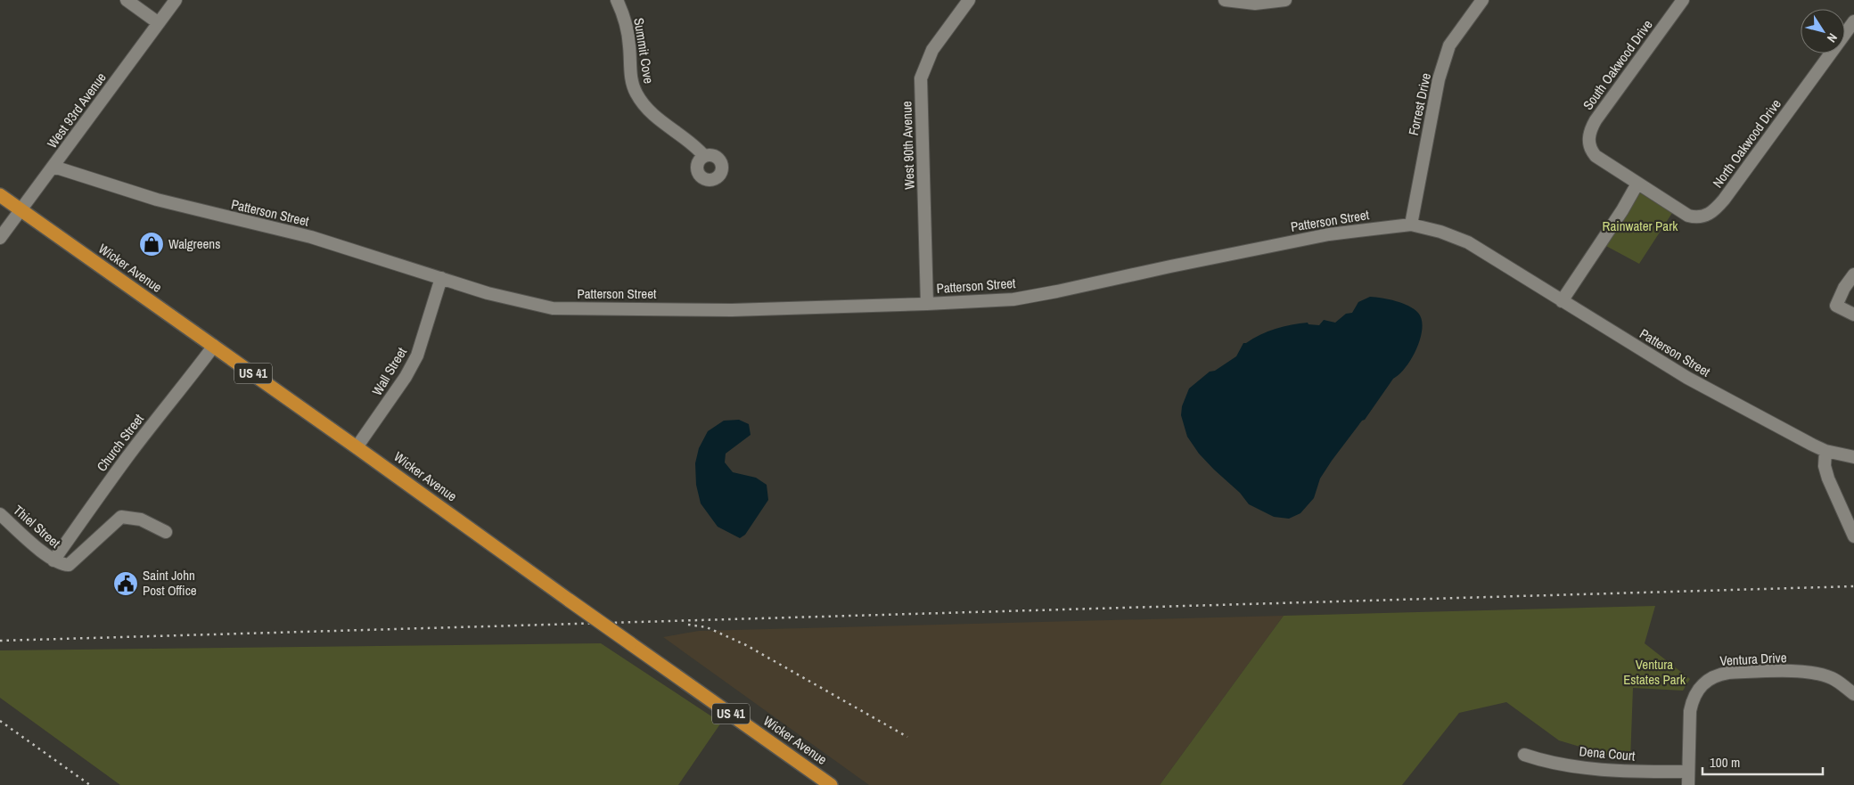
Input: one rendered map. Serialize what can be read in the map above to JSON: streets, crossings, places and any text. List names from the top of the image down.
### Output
{
  "streets": {
    "highway": ["Wicker Avenue", "US 41"],
    "street": [
      "Summit Cove",
      "South Oakwood Drive",
      "Forrest Drive",
      "West 93rd Avenue",
      "North Oakwood Drive",
      "West 90th Avenue",
      "Patterson Street",
      "Wall Street",
      "Church Street",
      "Thiel Street",
      "Ventura Drive",
      "Dena Court"
    ]
  },
  "crossings": [
    ["South Oakwood Drive", "North Oakwood Drive"],
    ["Forrest Drive", "Patterson Street"],
    ["West 93rd Avenue", "Patterson Street"],
    ["West 93rd Avenue", "Wicker Avenue"],
    ["West 90th Avenue", "Patterson Street"],
    ["Patterson Street", "Wall Street"],
    ["Wicker Avenue", "Wall Street"],
    ["Wicker Avenue", "Church Street"],
    ["Church Street", "Thiel Street"],
    ["Ventura Drive", "Dena Court"]
  ],
  "parks": ["Rainwater Park", "Ventura Estates Park"],
  "places": {
    "shop": ["Walgreens"],
    "public building": ["Saint John Post Office"]
  },
  "scale_bar": "100 m",
  "north": "bottom right"
}
